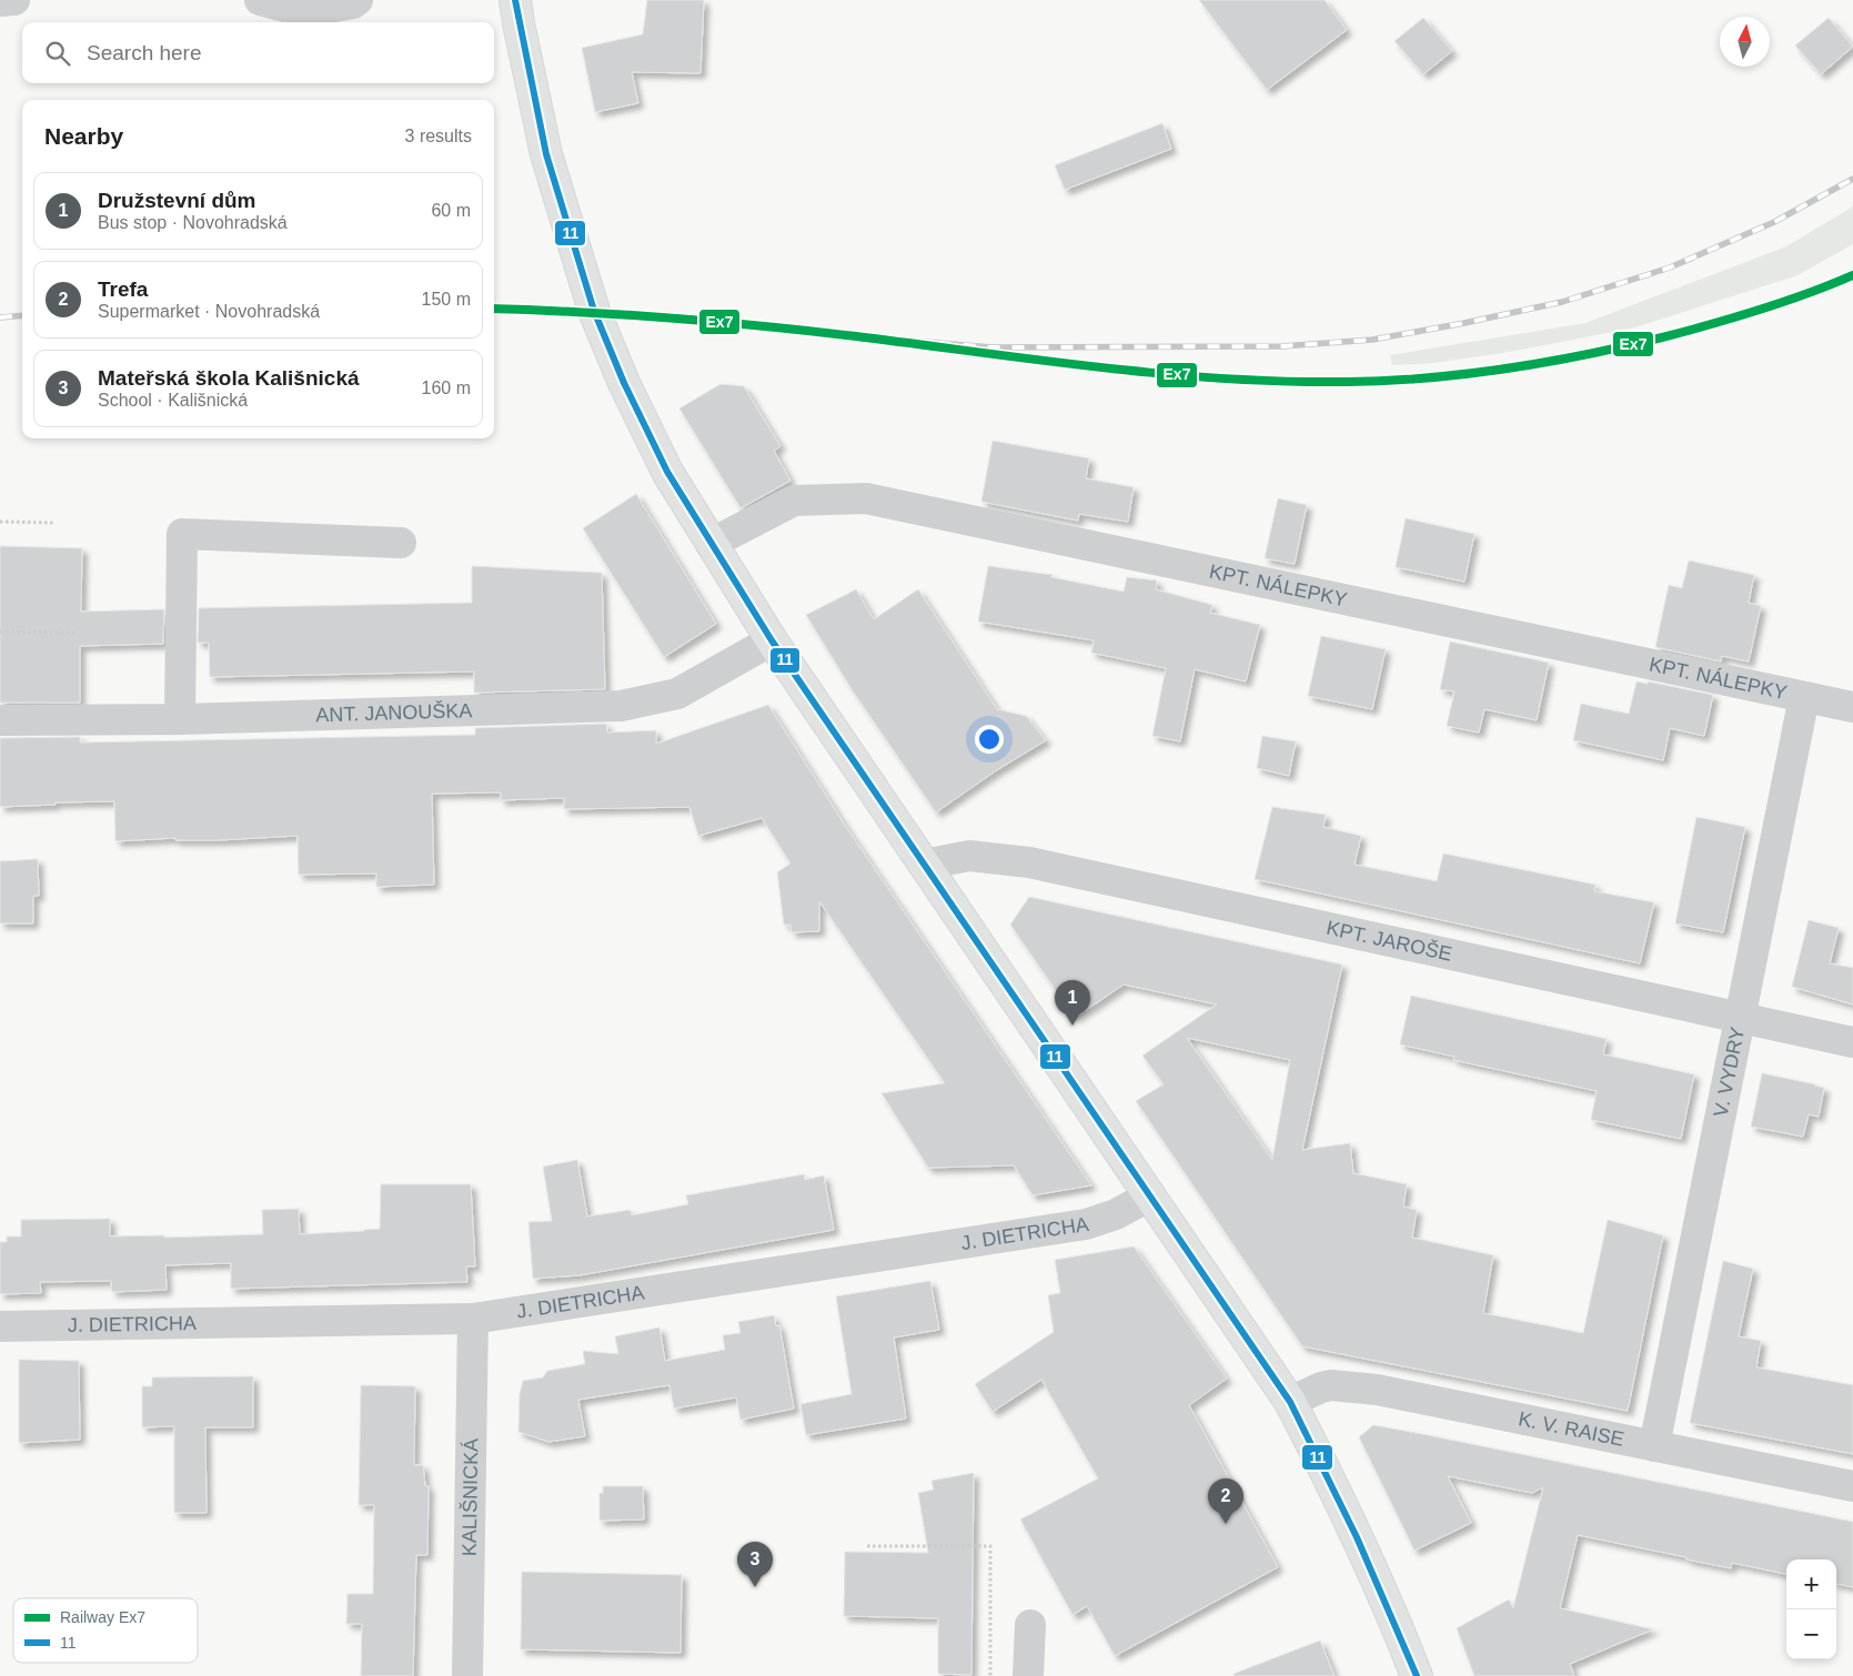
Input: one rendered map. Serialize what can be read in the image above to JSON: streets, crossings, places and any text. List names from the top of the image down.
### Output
{
  "streets": {
    "street": [
      "KPT. NÁLEPKY",
      "ANT. JANOUŠKA",
      "KPT. JAROŠE",
      "V. VYDRY",
      "J. DIETRICHA",
      "K. V. RAISE",
      "KALIŠNICKÁ"
    ]
  },
  "crossings": [
    ["KPT. NÁLEPKY", "V. VYDRY"],
    ["KPT. JAROŠE", "V. VYDRY"],
    ["V. VYDRY", "K. V. RAISE"],
    ["J. DIETRICHA", "KALIŠNICKÁ"]
  ],
  "lines": ["transit line 11", "rail line Ex7"],
  "legend": ["Railway Ex7", "11"],
  "north": "top",
  "page": {
    "search": "Search here",
    "heading": ["Nearby", "3 results"],
    "list": [
      {
        "mark": "1",
        "name": "Družstevní dům",
        "note": "Bus stop · Novohradská",
        "value": "60 m"
      },
      {
        "mark": "2",
        "name": "Trefa",
        "note": "Supermarket · Novohradská",
        "value": "150 m"
      },
      {
        "mark": "3",
        "name": "Mateřská škola Kališnická",
        "note": "School · Kališnická",
        "value": "160 m"
      }
    ],
    "pins": ["1", "2", "3"],
    "map_buttons": ["+", "−"]
  }
}
